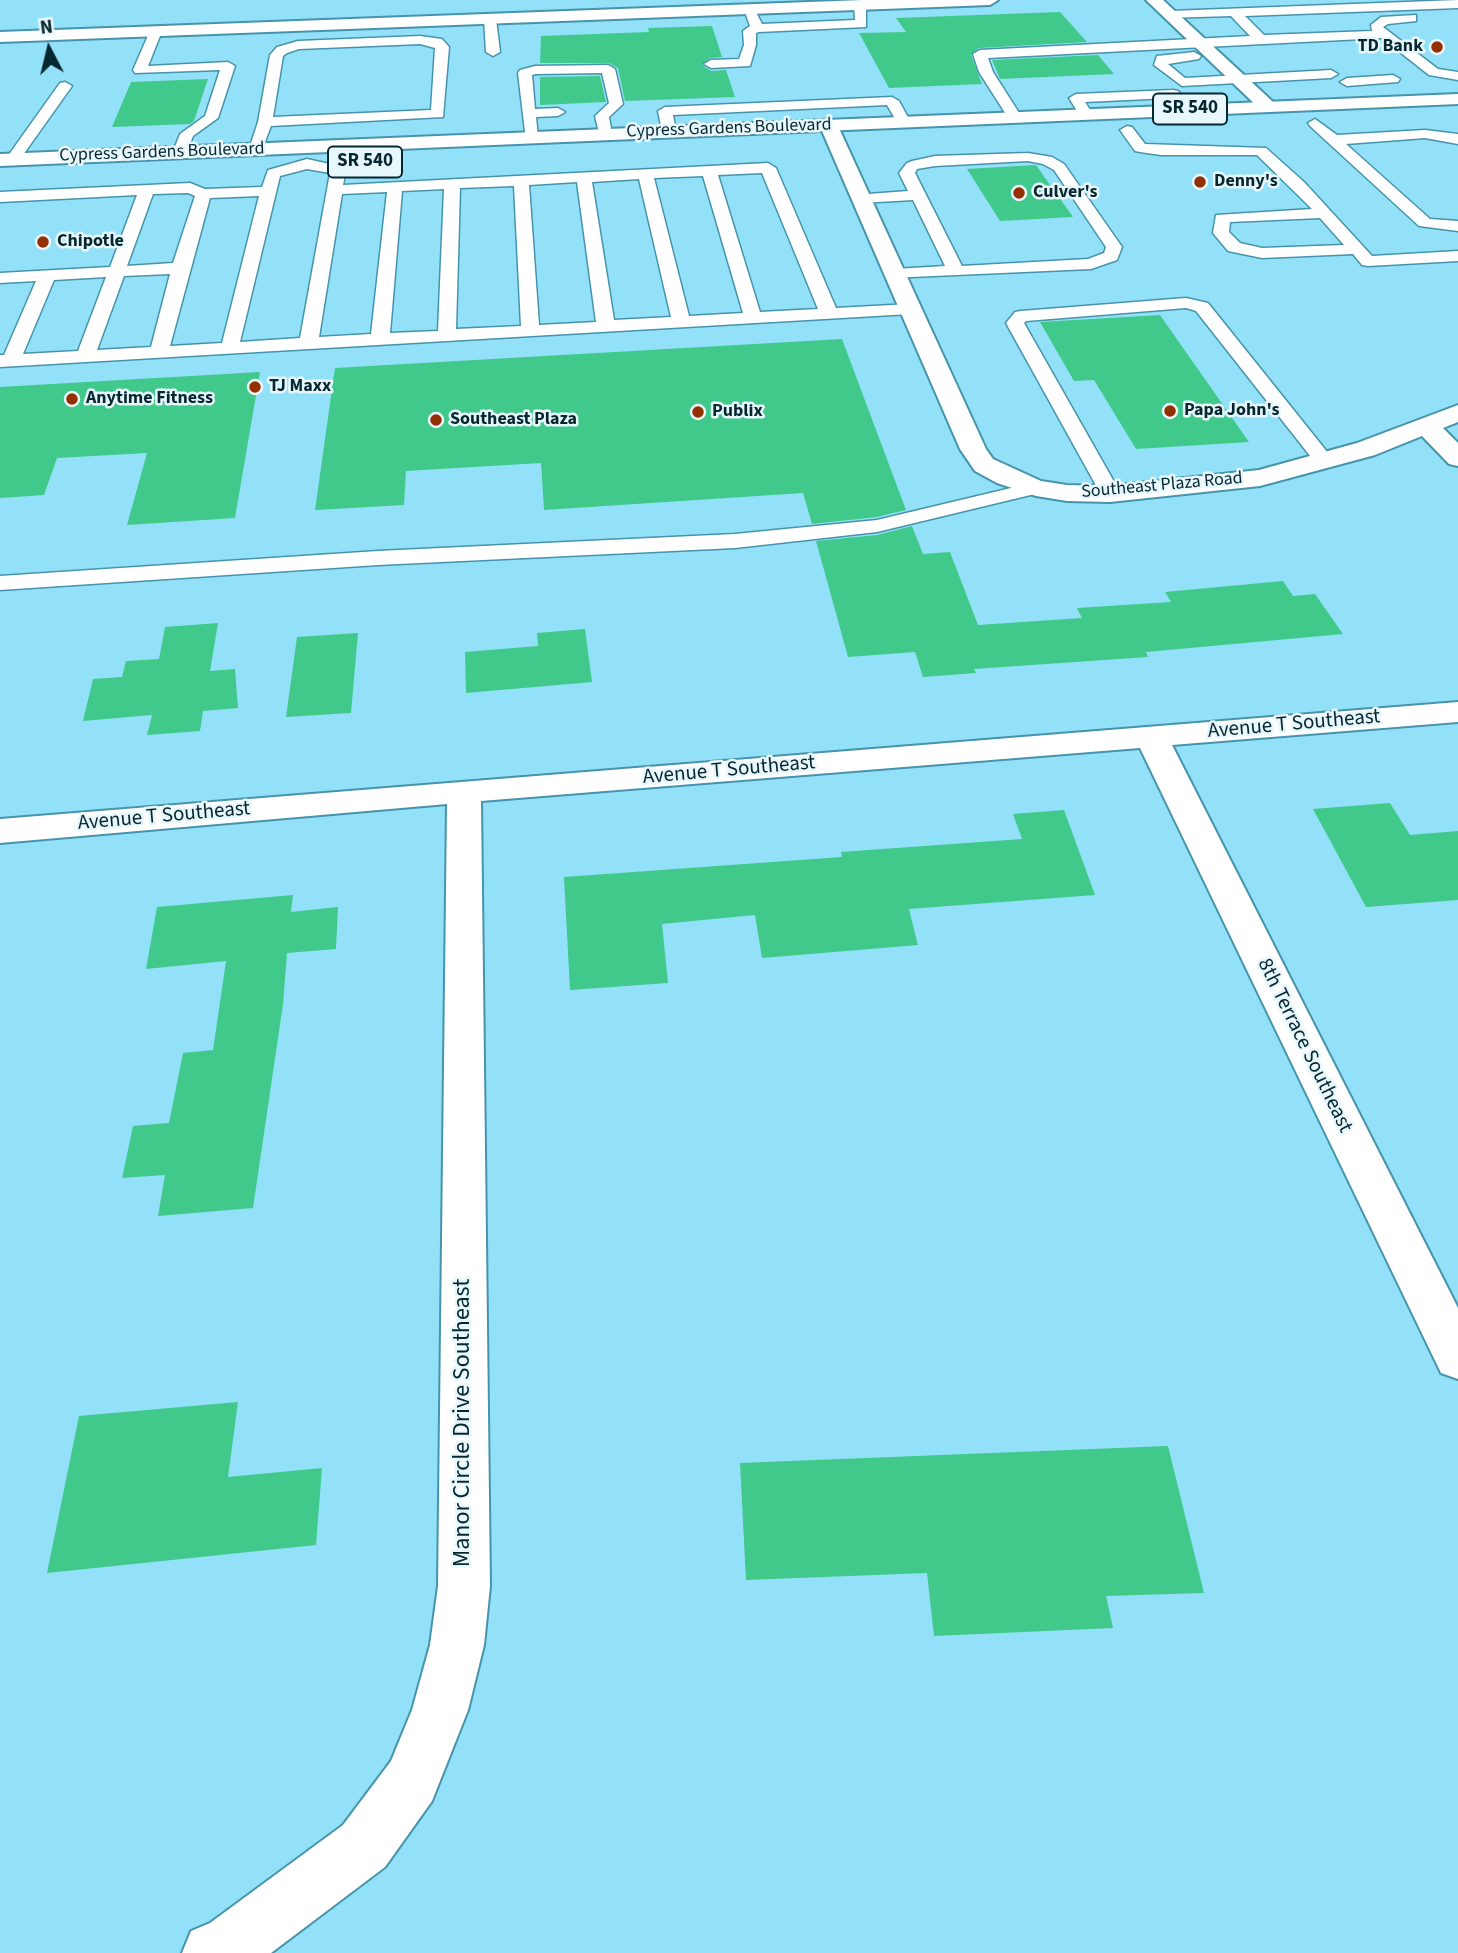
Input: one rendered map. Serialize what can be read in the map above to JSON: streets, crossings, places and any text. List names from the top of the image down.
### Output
{
  "streets": {
    "street": [
      "SR 540",
      "Cypress Gardens Boulevard",
      "Southeast Plaza Road",
      "Avenue T Southeast",
      "8th Terrace Southeast",
      "Manor Circle Drive Southeast"
    ]
  },
  "crossings": [
    ["Cypress Gardens Boulevard", "Southeast Plaza Road"],
    ["Avenue T Southeast", "8th Terrace Southeast"],
    ["Avenue T Southeast", "Manor Circle Drive Southeast"]
  ],
  "places": [
    "TD Bank",
    "Denny's",
    "Culver's",
    "Chipotle",
    "TJ Maxx",
    "Anytime Fitness",
    "Papa John's",
    "Publix",
    "Southeast Plaza"
  ],
  "north": "top"
}
